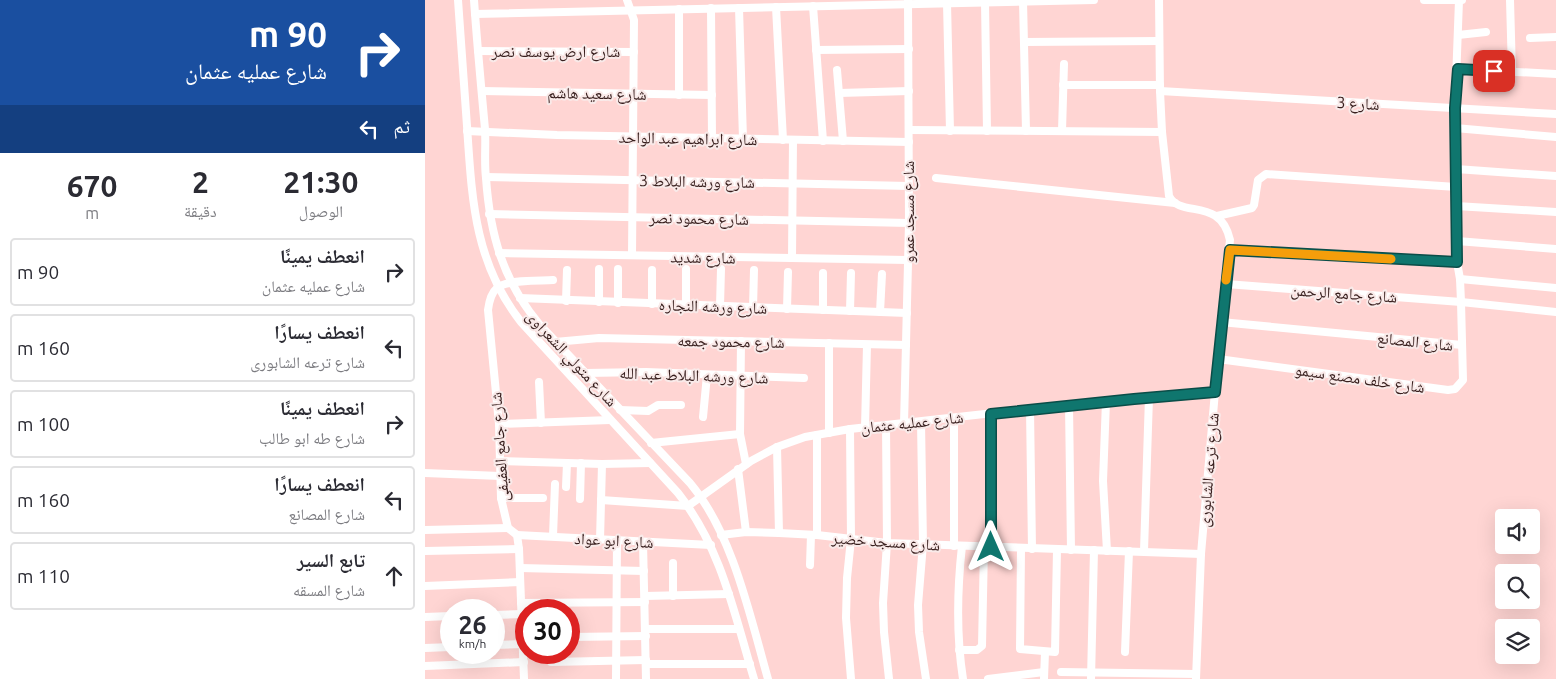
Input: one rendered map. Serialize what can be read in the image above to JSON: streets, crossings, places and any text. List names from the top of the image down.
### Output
{
  "streets": {
    "street": [
      "شارع ارض يوسف نصر",
      "شارع سعيد هاشم",
      "شارع 3",
      "شارع ابراهيم عبد الواحد",
      "شارع ورشه البلاط 3",
      "شارع مسجد عمرو",
      "شارع محمود نصر",
      "شارع شديد",
      "شارع جامع الرحمن",
      "شارع ورشه النجاره",
      "شارع محمود جمعه",
      "شارع المصانع",
      "شارع متولي الشعراوى",
      "شارع ورشه البلاط عبد الله",
      "شارع خلف مصنع سيمو",
      "شارع عمليه عثمان",
      "شارع جامع العفيفى",
      "شارع ترعه الشابورى",
      "شارع ابو عواد",
      "شارع مسجد خضير"
    ]
  },
  "crossings": [
    ["شارع ارض يوسف نصر", "شارع متولي الشعراوى"],
    ["شارع سعيد هاشم", "شارع متولي الشعراوى"],
    ["شارع 3", "شارع المصانع"],
    ["شارع ابراهيم عبد الواحد", "شارع مسجد عمرو"],
    ["شارع ابراهيم عبد الواحد", "شارع متولي الشعراوى"],
    ["شارع ورشه البلاط 3", "شارع مسجد عمرو"],
    ["شارع ورشه البلاط 3", "شارع متولي الشعراوى"],
    ["شارع مسجد عمرو", "شارع محمود نصر"],
    ["شارع مسجد عمرو", "شارع شديد"],
    ["شارع مسجد عمرو", "شارع ورشه النجاره"],
    ["شارع مسجد عمرو", "شارع محمود جمعه"],
    ["شارع مسجد عمرو", "شارع عمليه عثمان"],
    ["شارع محمود نصر", "شارع متولي الشعراوى"],
    ["شارع شديد", "شارع متولي الشعراوى"],
    ["شارع جامع الرحمن", "شارع المصانع"],
    ["شارع جامع الرحمن", "شارع ترعه الشابورى"],
    ["شارع ورشه النجاره", "شارع متولي الشعراوى"],
    ["شارع محمود جمعه", "شارع متولي الشعراوى"],
    ["شارع المصانع", "شارع خلف مصنع سيمو"],
    ["شارع المصانع", "شارع ترعه الشابورى"],
    ["شارع متولي الشعراوى", "شارع ورشه البلاط عبد الله"],
    ["شارع متولي الشعراوى", "شارع عمليه عثمان"],
    ["شارع متولي الشعراوى", "شارع جامع العفيفى"],
    ["شارع متولي الشعراوى", "شارع ابو عواد"],
    ["شارع متولي الشعراوى", "شارع مسجد خضير"],
    ["شارع خلف مصنع سيمو", "شارع ترعه الشابورى"],
    ["شارع عمليه عثمان", "شارع ترعه الشابورى"],
    ["شارع ترعه الشابورى", "شارع مسجد خضير"]
  ],
  "page": {
    "turn": ["90 m", "شارع عمليه عثمان"],
    "then": "ثم",
    "eta": [
      "21:30",
      "الوصول",
      "2",
      "دقيقة",
      "670",
      "m"
    ],
    "list": [
      {
        "name": "انعطف يمينًا",
        "note": "شارع عمليه عثمان",
        "value": "90 m"
      },
      {
        "name": "انعطف يسارًا",
        "note": "شارع ترعه الشابورى",
        "value": "160 m"
      },
      {
        "name": "انعطف يمينًا",
        "note": "شارع طه ابو طالب",
        "value": "100 m"
      },
      {
        "name": "انعطف يسارًا",
        "note": "شارع المصانع",
        "value": "160 m"
      },
      {
        "name": "تابع السير",
        "note": "شارع المسقه",
        "value": "110 m"
      }
    ],
    "speed": "26 km/h",
    "limit": "30"
  }
}
